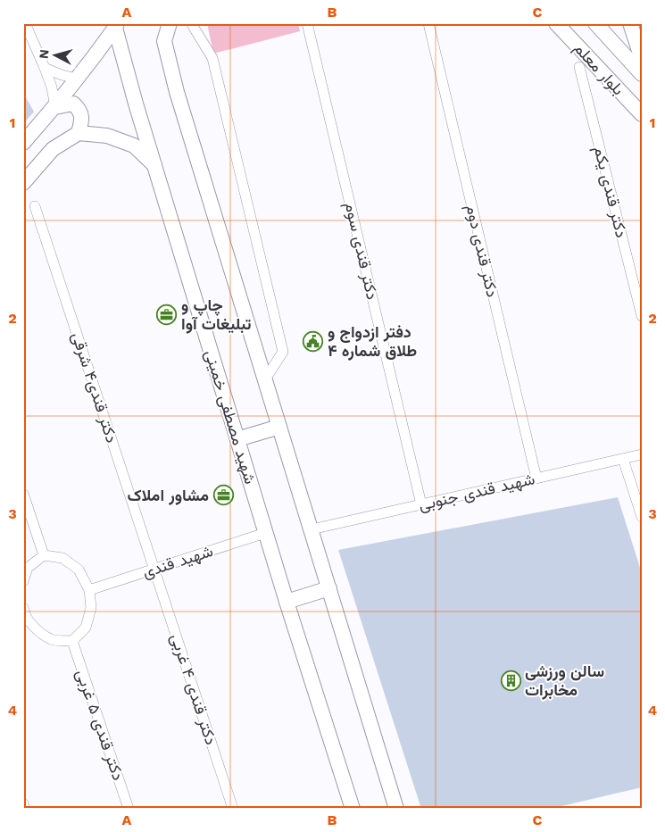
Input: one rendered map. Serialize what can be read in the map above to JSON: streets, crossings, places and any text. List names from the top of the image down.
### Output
{
  "streets": {
    "main road": ["بلوار معلم", "شهید مصطفی خمینی"],
    "street": [
      "دکتر قندی یکم",
      "دکتر قندی سوم",
      "دکتر قندی دوم",
      "دکتر قندی۴ شرقی",
      "شهید قندی جنوبی",
      "شهید قندی",
      "دکتر قندی ۴ غربی",
      "دکتر قندی ۵ غربی"
    ]
  },
  "crossings": [
    ["دکتر قندی سوم", "شهید قندی جنوبی"],
    ["دکتر قندی دوم", "شهید قندی جنوبی"],
    ["دکتر قندی۴ شرقی", "شهید قندی"],
    ["دکتر قندی۴ شرقی", "دکتر قندی ۴ غربی"],
    ["شهید مصطفی خمینی", "شهید قندی"],
    ["شهید قندی", "دکتر قندی ۴ غربی"]
  ],
  "places": {
    "office": ["چاپ و تبلیغات آوا", "مشاور املاک"],
    "public building": ["دفتر ازدواج و طلاق شماره ۴"],
    "building": ["سالن ورزشی مخابرات"]
  },
  "north": "left",
  "grid": {
    "columns": ["A", "B", "C"],
    "rows": [
      "1",
      "2",
      "3",
      "4"
    ]
  }
}
